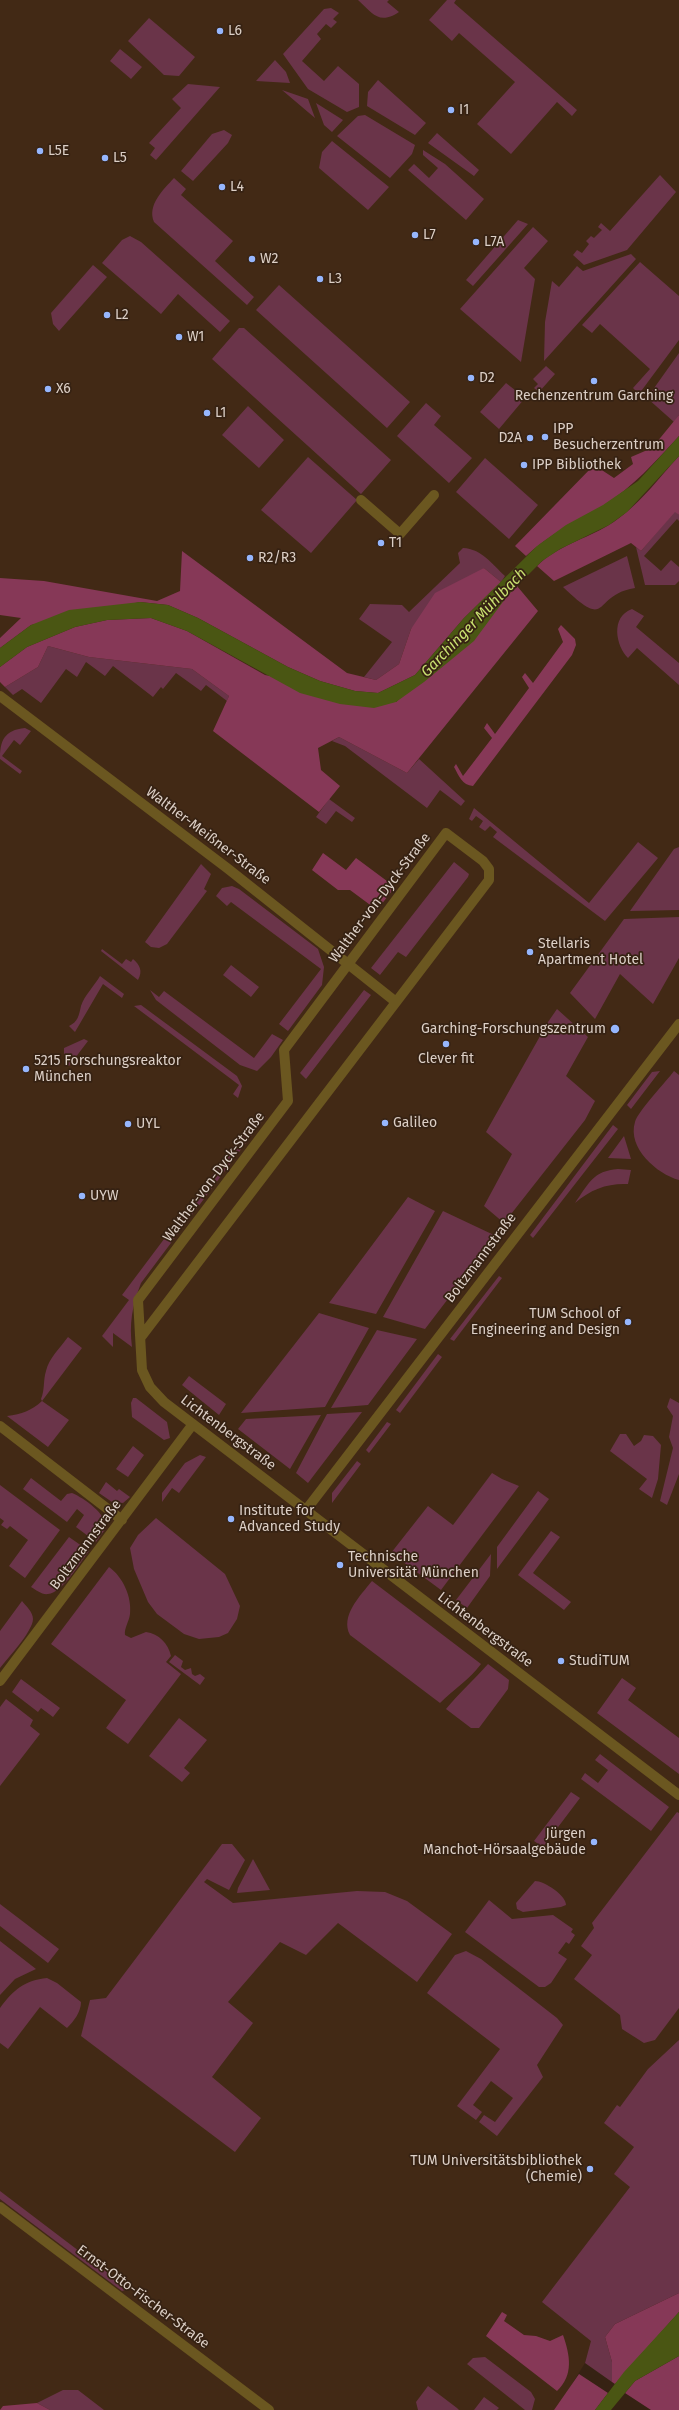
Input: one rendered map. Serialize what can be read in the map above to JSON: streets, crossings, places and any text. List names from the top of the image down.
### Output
{
  "streets": {
    "street": [
      "Walther-Meißner-Straße",
      "Walther-von-Dyck-Straße",
      "Boltzmannstraße",
      "Lichtenbergstraße",
      "Ernst-Otto-Fischer-Straße"
    ]
  },
  "crossings": [
    ["Walther-Meißner-Straße", "Walther-von-Dyck-Straße"],
    ["Walther-von-Dyck-Straße", "Lichtenbergstraße"],
    ["Boltzmannstraße", "Lichtenbergstraße"]
  ],
  "water": ["Garchinger Mühlbach"],
  "places": [
    "L6",
    "I1",
    "L5E",
    "L5",
    "L4",
    "L7",
    "L7A",
    "W2",
    "L3",
    "L2",
    "W1",
    "D2",
    "Rechenzentrum Garching",
    "X6",
    "L1",
    "IPP Besucherzentrum",
    "D2A",
    "IPP Bibliothek",
    "T1",
    "R2/R3",
    "Stellaris Apartment Hotel",
    "Garching-Forschungszentrum",
    "Clever fit",
    "5215 Forschungsreaktor München",
    "Galileo",
    "UYL",
    "UYW",
    "TUM School of Engineering and Design",
    "Institute for Advanced Study",
    "Technische Universität München",
    "StudiTUM",
    "Jürgen Manchot-Hörsaalgebäude",
    "TUM Universitätsbibliothek (Chemie)"
  ]
}
